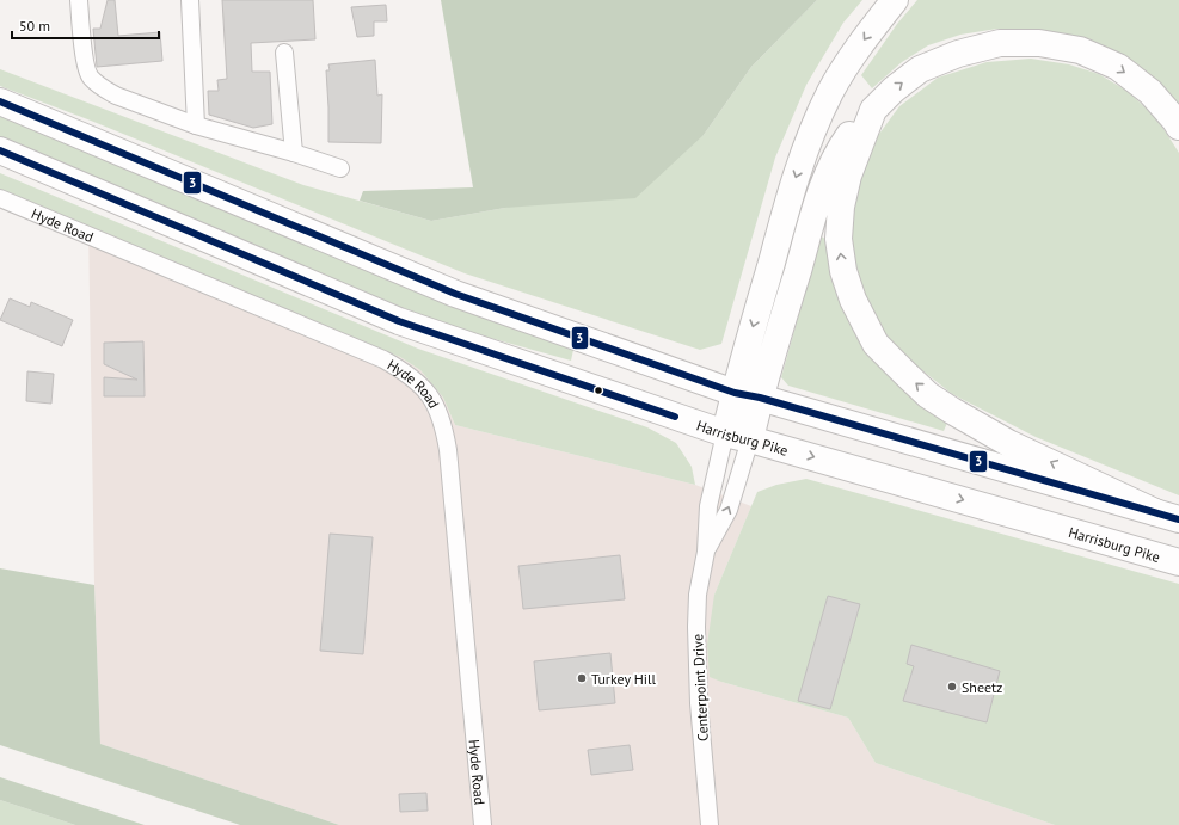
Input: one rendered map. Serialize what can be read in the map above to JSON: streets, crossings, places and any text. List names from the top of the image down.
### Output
{
  "streets": {
    "main road": ["Harrisburg Pike"],
    "street": ["Hyde Road", "Centerpoint Drive"]
  },
  "crossings": [
    ["Harrisburg Pike", "Centerpoint Drive"]
  ],
  "places": ["Turkey Hill", "Sheetz"],
  "lines": ["transit line 3"],
  "scale_bar": "50 m"
}
